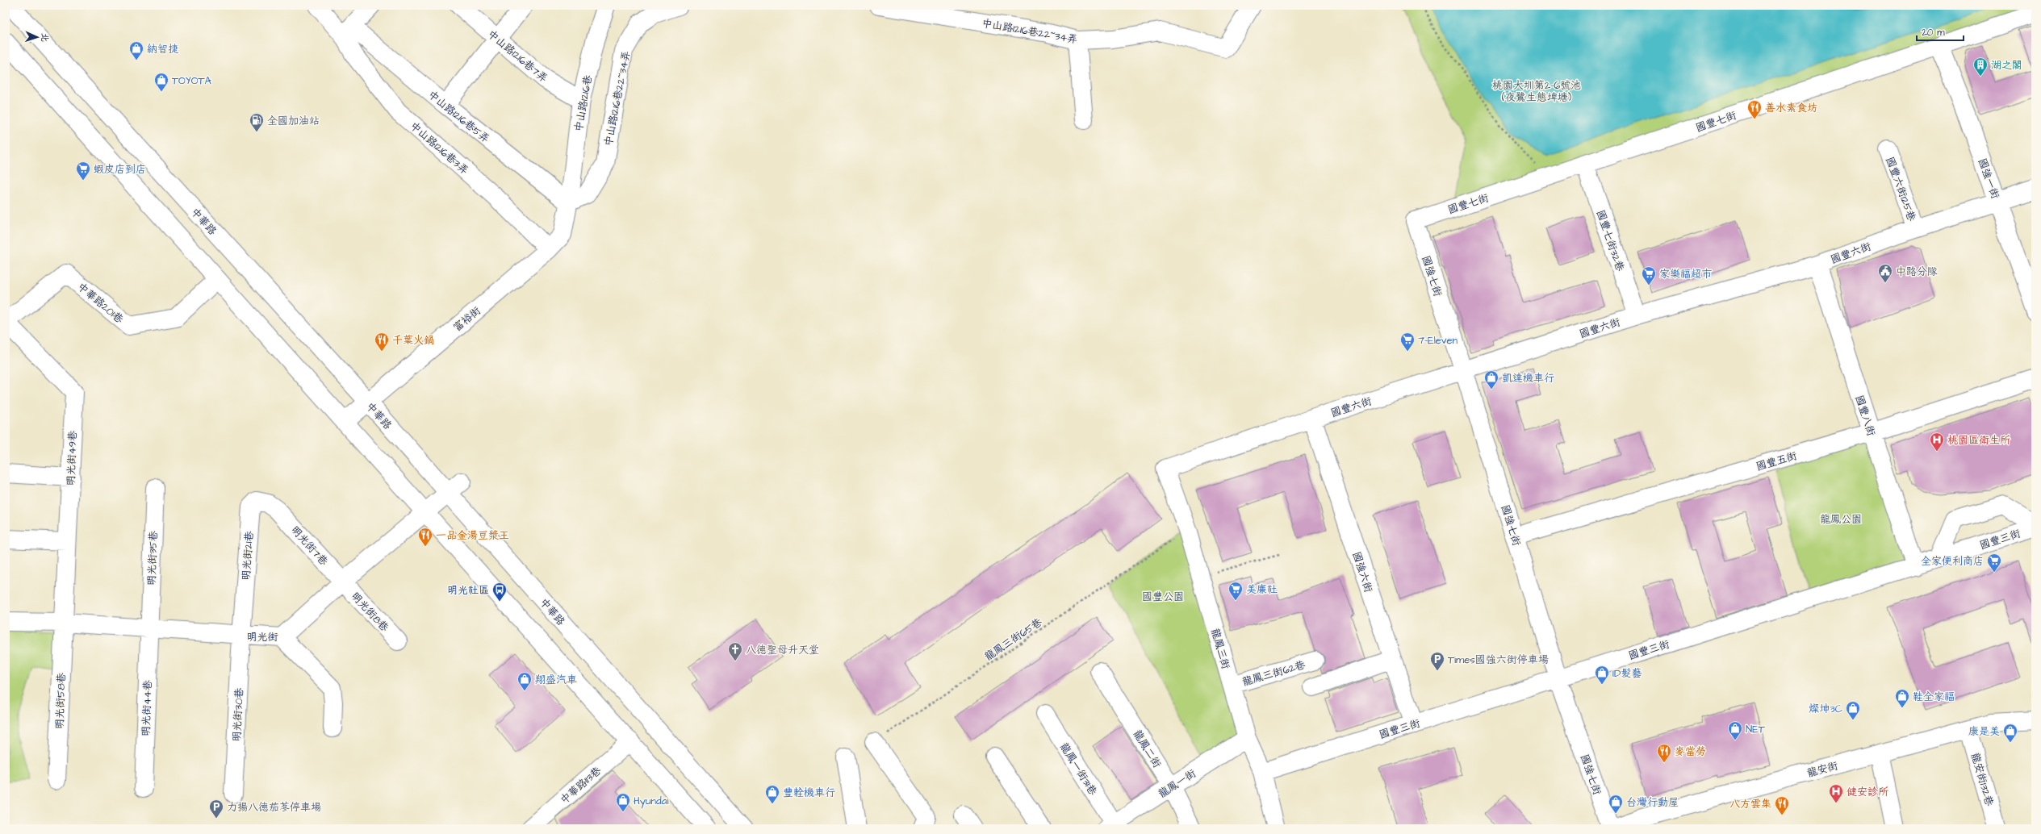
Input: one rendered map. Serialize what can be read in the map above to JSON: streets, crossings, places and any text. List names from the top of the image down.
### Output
{
  "streets": {
    "street": [
      "中山路1216巷22~34弄",
      "中山路1216巷7弄",
      "中山路1216巷",
      "中山路1216巷5弄",
      "國豐七街",
      "中山路1216巷3弄",
      "國強一街",
      "國豐六街125巷",
      "中華路",
      "國豐七街32巷",
      "國豐六街",
      "國強七街",
      "中華路201巷",
      "富裕街",
      "國豐八街",
      "明光街49巷",
      "國豐五街",
      "國豐三街",
      "明光街7巷",
      "明光街21巷",
      "明光街35巷",
      "國強六街",
      "明光街8巷",
      "明光街",
      "龍鳳三街",
      "龍鳳三街62巷",
      "明光街58巷",
      "明光街44巷",
      "明光街30巷",
      "龍鳳二街",
      "龍鳳一街31巷",
      "龍安街",
      "龍安街132巷",
      "龍鳳一街",
      "中華路113巷"
    ],
    "path": ["龍鳳三街65巷"]
  },
  "crossings": [
    ["中山路1216巷22~34弄", "中山路1216巷"],
    ["中山路1216巷22~34弄", "中山路1216巷5弄"],
    ["中山路1216巷22~34弄", "富裕街"],
    ["中山路1216巷7弄", "中山路1216巷"],
    ["中山路1216巷", "中山路1216巷5弄"],
    ["中山路1216巷", "富裕街"],
    ["中山路1216巷5弄", "中山路1216巷3弄"],
    ["中山路1216巷5弄", "富裕街"],
    ["國豐七街", "國強一街"],
    ["國豐七街", "國豐七街32巷"],
    ["國豐七街", "國強七街"],
    ["中山路1216巷3弄", "富裕街"],
    ["國強一街", "國豐六街"],
    ["國豐六街125巷", "國豐六街"],
    ["中華路", "富裕街"],
    ["中華路", "明光街"],
    ["國豐七街32巷", "國豐六街"],
    ["國豐六街", "國強七街"],
    ["國豐六街", "國豐八街"],
    ["國豐六街", "國強六街"],
    ["國豐六街", "龍鳳三街"],
    ["國強七街", "國豐五街"],
    ["國強七街", "國豐三街"],
    ["國強七街", "龍安街"],
    ["中華路201巷", "明光街49巷"],
    ["國豐八街", "國豐五街"],
    ["國豐八街", "國豐三街"],
    ["明光街49巷", "明光街"],
    ["明光街49巷", "明光街58巷"],
    ["國豐三街", "國強六街"],
    ["國豐三街", "龍鳳三街"],
    ["明光街7巷", "明光街21巷"],
    ["明光街7巷", "明光街8巷"],
    ["明光街7巷", "明光街"],
    ["明光街21巷", "明光街"],
    ["明光街21巷", "明光街30巷"],
    ["明光街35巷", "明光街"],
    ["明光街35巷", "明光街44巷"],
    ["明光街8巷", "明光街"],
    ["明光街", "明光街58巷"],
    ["明光街", "明光街44巷"],
    ["明光街", "明光街30巷"],
    ["龍鳳三街65巷", "龍鳳三街"],
    ["龍鳳三街", "龍鳳三街62巷"],
    ["龍鳳三街", "龍鳳一街"],
    ["龍鳳二街", "龍鳳一街"],
    ["龍鳳一街31巷", "龍鳳一街"],
    ["龍安街", "龍安街132巷"]
  ],
  "parks": ["桃園大圳第2-6號池 (夜鷺生態埤塘)", "龍鳳公園", "國豐公園"],
  "places": {
    "shop": [
      "納智捷",
      "TOYOTA",
      "凱達機車行",
      "ID髮藝",
      "翔盛汽車",
      "鞋全家福",
      "燦坤3C",
      "NET",
      "康是美",
      "豐輇機車行",
      "Hyundai",
      "台灣行動屋"
    ],
    "building": ["湖之閣"],
    "restaurant": [
      "善水素食坊",
      "千葉火鍋",
      "一品金湯豆漿王",
      "麥當勞",
      "八方雲集"
    ],
    "fuel station": ["全國加油站"],
    "supermarket": [
      "蝦皮店到店",
      "家樂福超市",
      "7-Eleven",
      "全家便利商店",
      "美廉社"
    ],
    "public building": ["中路分隊"],
    "hospital": ["桃園區衛生所", "健安診所"],
    "bus stop": ["明光社區"],
    "church": ["八德聖母升天堂"],
    "parking": ["Times國強六街停車場", "力揚八德茄苳停車場"]
  },
  "scale_bar": "20 m",
  "north": "right"
}
